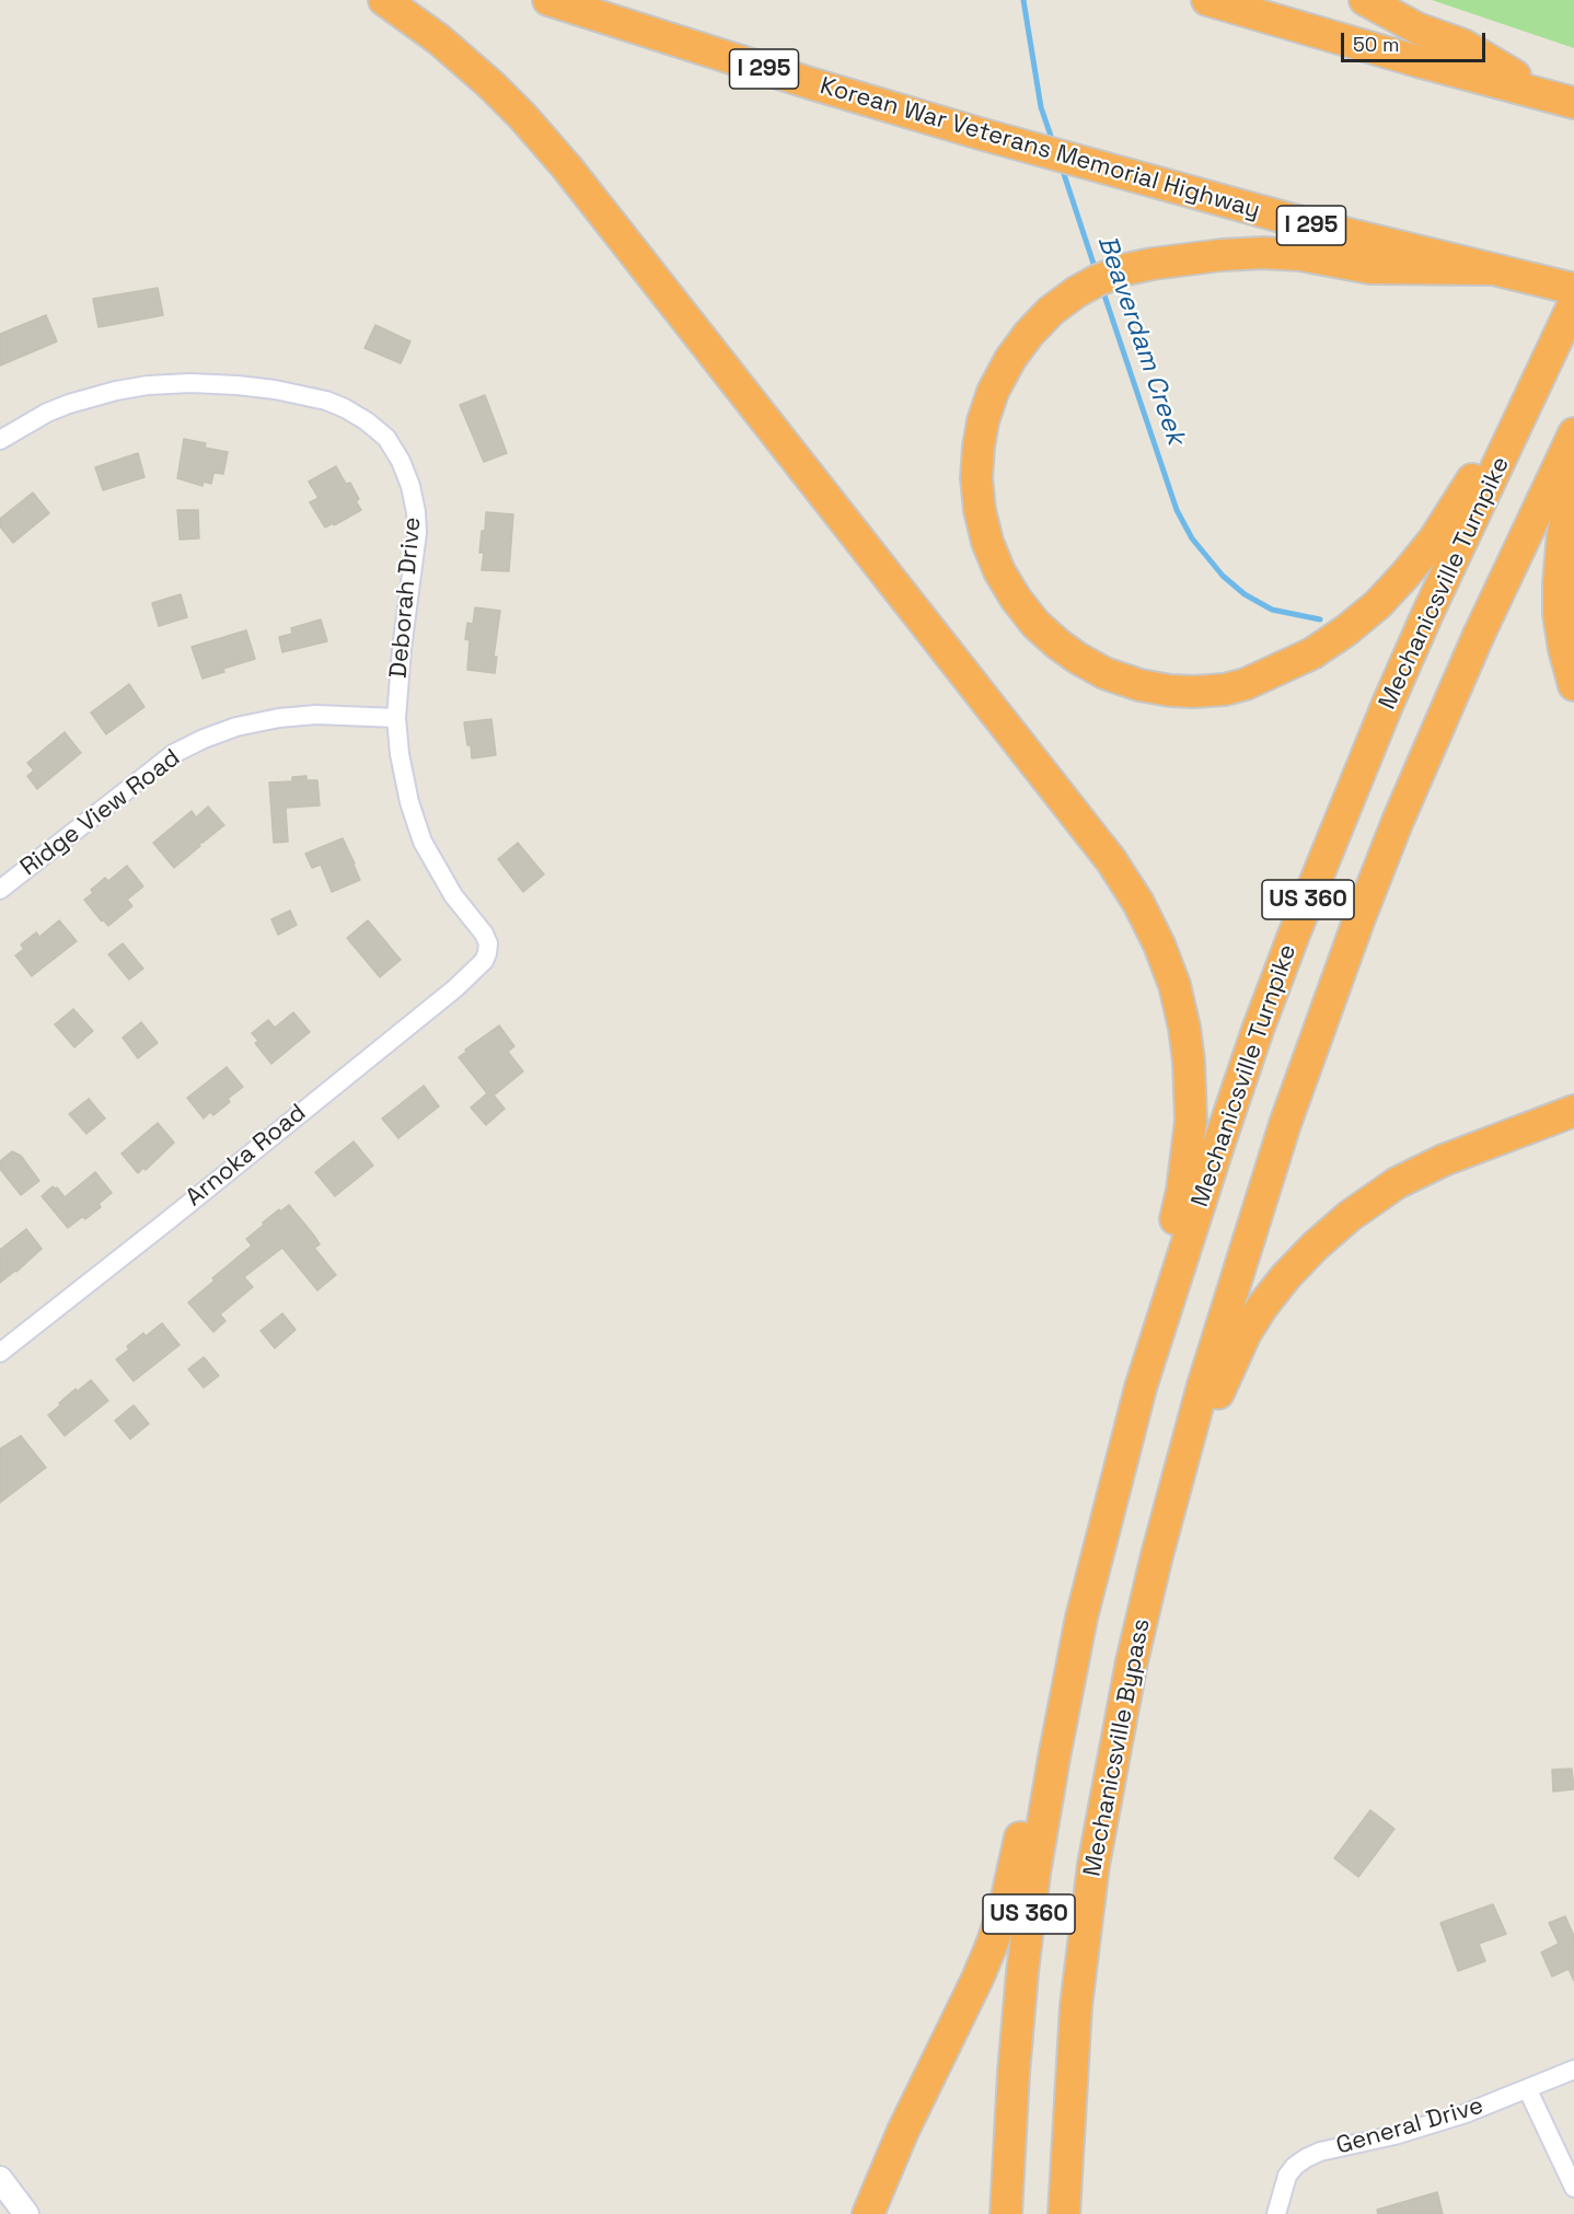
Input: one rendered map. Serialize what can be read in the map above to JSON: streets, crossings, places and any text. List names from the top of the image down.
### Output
{
  "streets": {
    "highway": [
      "I 295",
      "Korean War Veterans Memorial Highway",
      "Mechanicsville Turnpike",
      "US 360",
      "Mechanicsville Bypass"
    ],
    "street": [
      "Deborah Drive",
      "Ridge View Road",
      "Arnoka Road",
      "General Drive"
    ]
  },
  "crossings": [
    ["Mechanicsville Turnpike", "US 360"],
    ["Deborah Drive", "Ridge View Road"],
    ["Deborah Drive", "Arnoka Road"]
  ],
  "water": ["Beaverdam Creek"],
  "scale_bar": "50 m"
}
